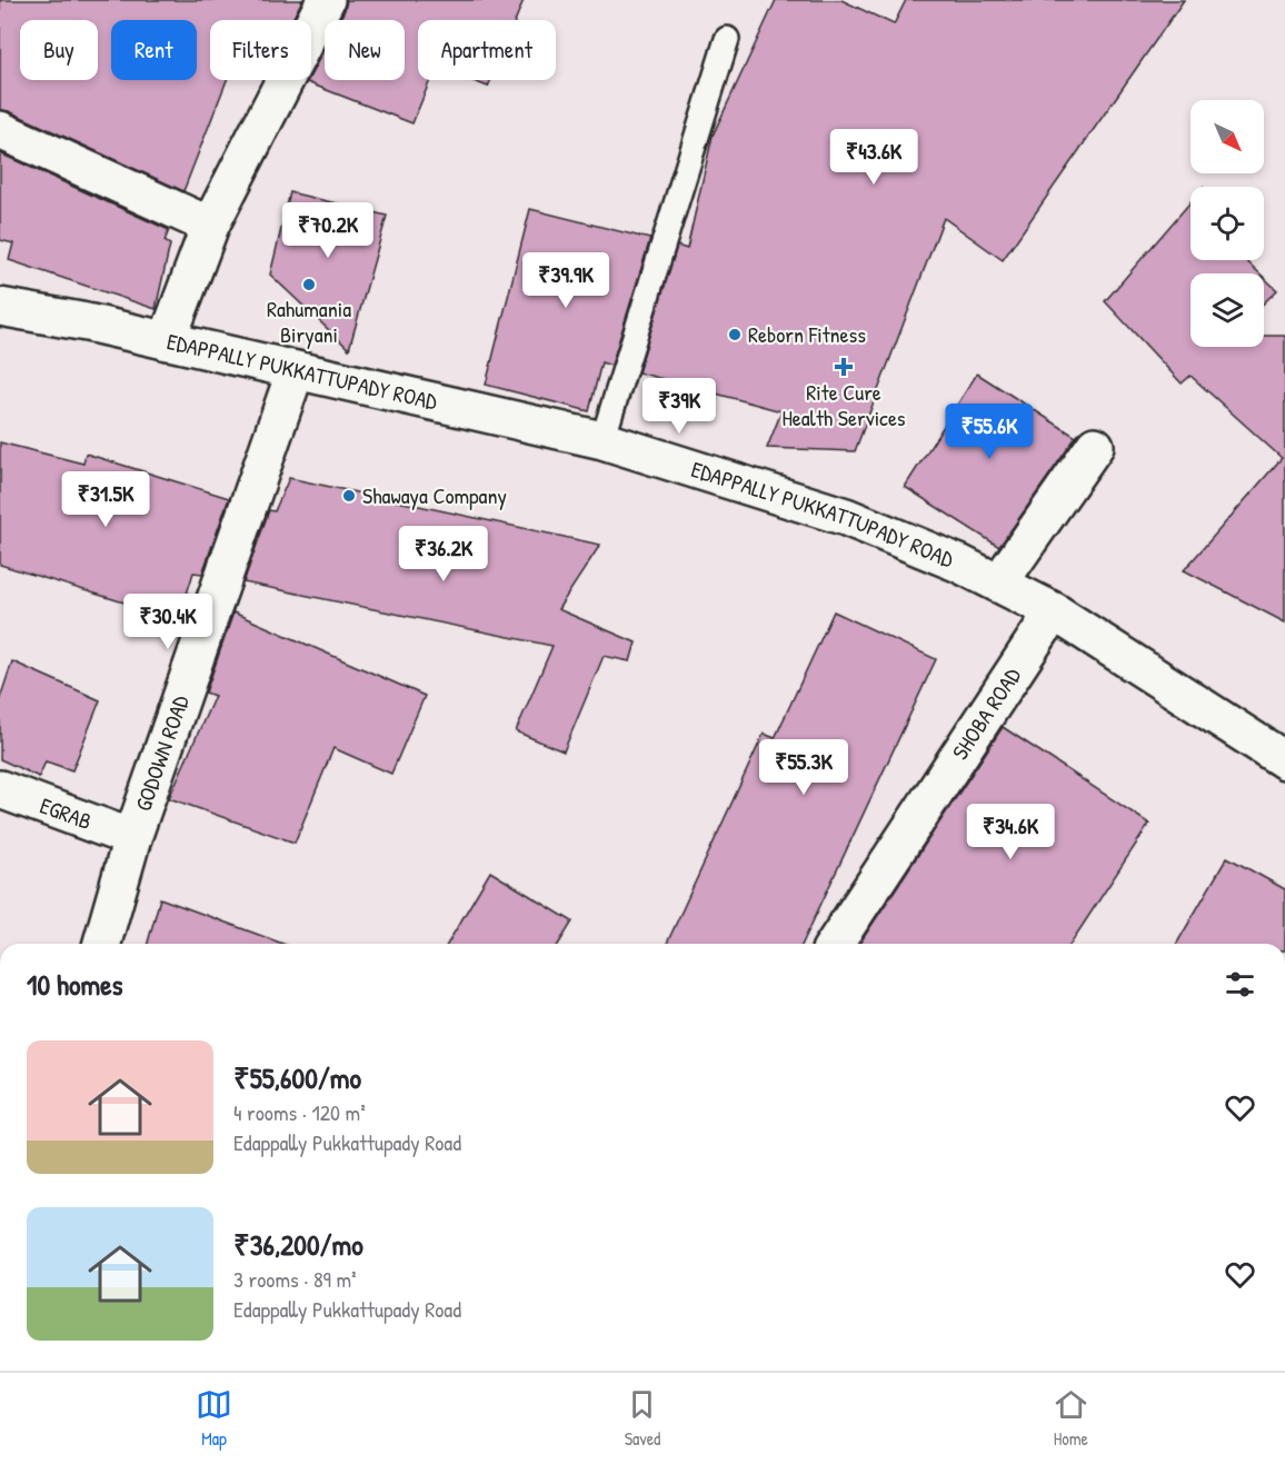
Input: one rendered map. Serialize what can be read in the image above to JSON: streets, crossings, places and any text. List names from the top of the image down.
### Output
{
  "streets": {
    "street": [
      "EDAPPALLY PUKKATTUPADY ROAD",
      "SHOBA ROAD",
      "GODOWN ROAD",
      "EGRAB"
    ]
  },
  "crossings": [
    ["EDAPPALLY PUKKATTUPADY ROAD", "SHOBA ROAD"],
    ["EDAPPALLY PUKKATTUPADY ROAD", "GODOWN ROAD"],
    ["GODOWN ROAD", "EGRAB"]
  ],
  "places": {
    "other": ["Rahumania Biryani", "Reborn Fitness", "Shawaya Company"],
    "health": ["Rite Cure Health Services"]
  },
  "north": "bottom right",
  "page": {
    "chip": [
      "Buy",
      "Rent",
      "Filters",
      "New",
      "Apartment"
    ],
    "price": [
      "₹43.6K",
      "₹70.2K",
      "₹39.9K",
      "₹39K",
      "₹55.6K",
      "₹31.5K",
      "₹36.2K",
      "₹30.4K",
      "₹55.3K",
      "₹34.6K"
    ],
    "heading": "10 homes",
    "list": [
      {
        "name": "₹55,600/mo",
        "note": "4 rooms · 120 m² · Edappally Pukkattupady Road"
      },
      {
        "name": "₹36,200/mo",
        "note": "3 rooms · 89 m² · Edappally Pukkattupady Road"
      }
    ],
    "tabs": ["Map", "Saved", "Home"]
  }
}
